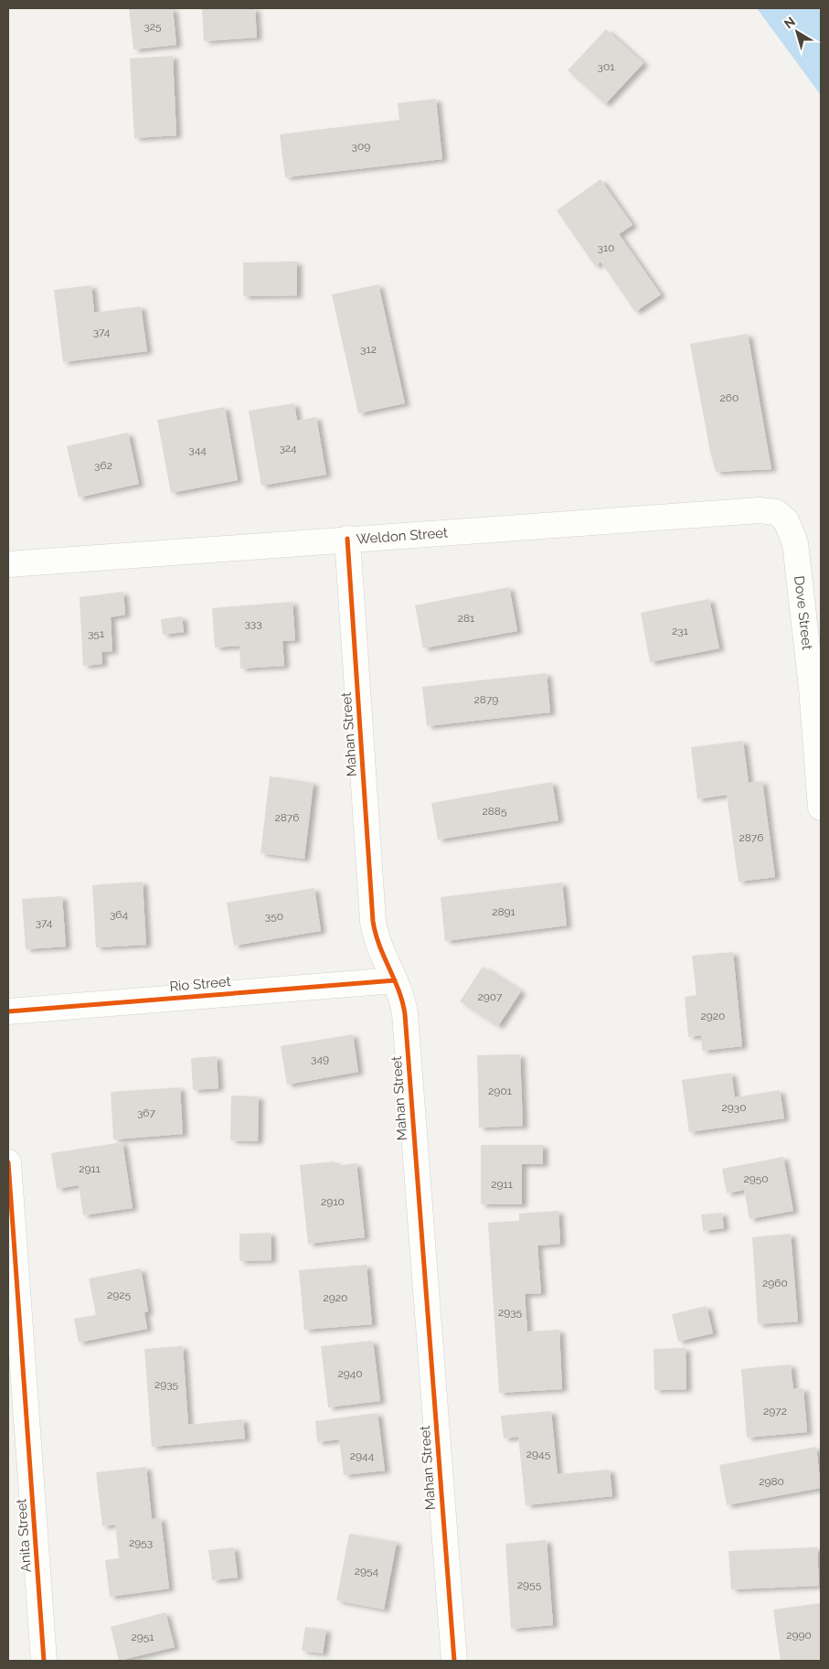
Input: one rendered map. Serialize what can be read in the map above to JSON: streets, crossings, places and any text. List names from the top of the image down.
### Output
{
  "streets": {
    "street": [
      "Weldon Street",
      "Dove Street",
      "Mahan Street",
      "Rio Street",
      "Anita Street"
    ]
  },
  "crossings": [
    ["Weldon Street", "Dove Street"],
    ["Weldon Street", "Mahan Street"],
    ["Mahan Street", "Rio Street"]
  ],
  "house_numbers": [
    "325",
    "301",
    "309",
    "310",
    "374",
    "312",
    "260",
    "324",
    "344",
    "362",
    "281",
    "333",
    "231",
    "351",
    "2879",
    "2885",
    "2876",
    "2876",
    "2891",
    "364",
    "350",
    "374",
    "2907",
    "2920",
    "349",
    "2901",
    "2930",
    "367",
    "2911",
    "2950",
    "2911",
    "2910",
    "2960",
    "2925",
    "2920",
    "2935",
    "2940",
    "2935",
    "2972",
    "2945",
    "2944",
    "2980",
    "2953",
    "2954",
    "2955",
    "2990",
    "2951"
  ],
  "north": "top left"
}
